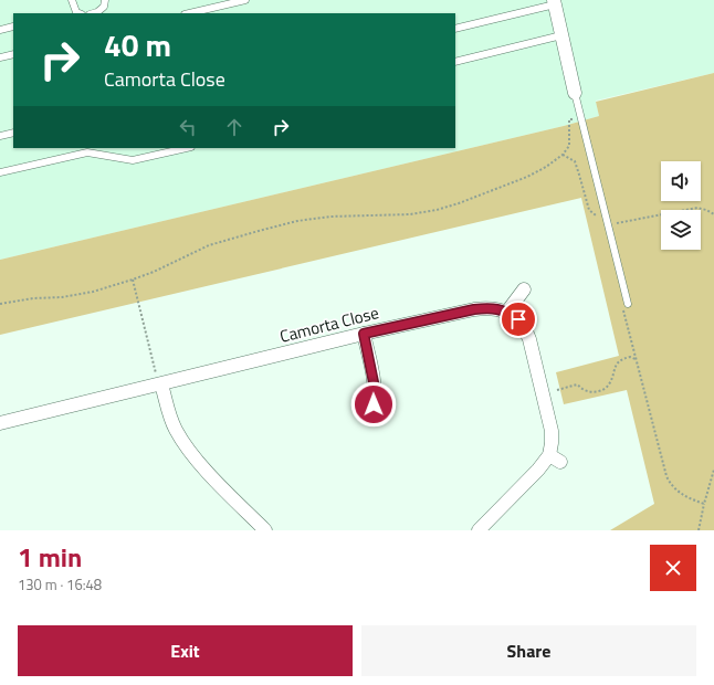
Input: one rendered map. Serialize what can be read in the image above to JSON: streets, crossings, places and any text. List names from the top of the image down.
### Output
{
  "streets": {
    "street": ["Camorta Close"]
  },
  "page": {
    "turn": ["40 m", "Camorta Close"],
    "heading": ["1 min", "130 m · 16:48"],
    "buttons": ["Exit", "Share"]
  }
}
